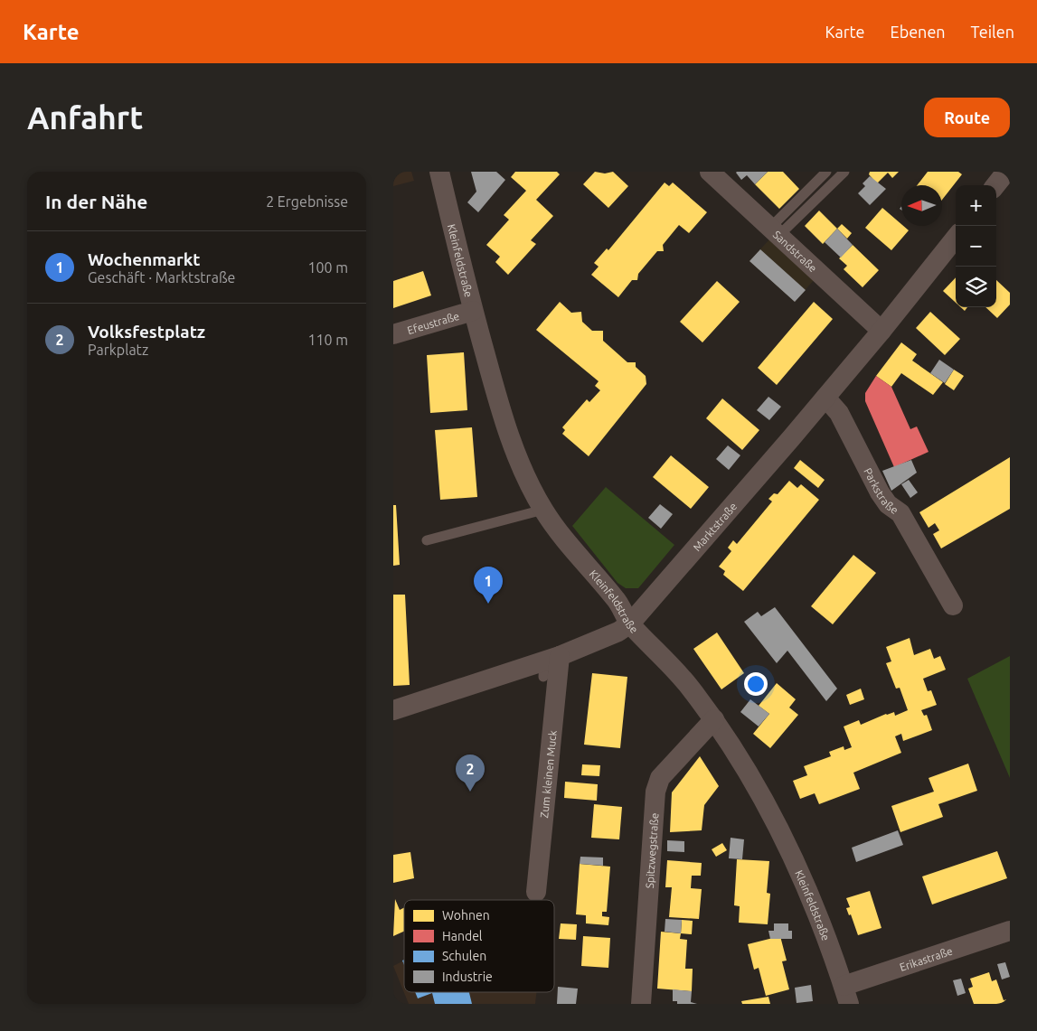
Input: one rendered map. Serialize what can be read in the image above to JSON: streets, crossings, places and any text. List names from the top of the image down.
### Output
{
  "streets": {
    "street": [
      "Sandstraße",
      "Kleinfeldstraße",
      "Efeustraße",
      "Parkstraße",
      "Marktstraße",
      "Zum kleinen Muck",
      "Spitzwegstraße",
      "Erikastraße"
    ]
  },
  "crossings": [
    ["Sandstraße", "Marktstraße"],
    ["Kleinfeldstraße", "Efeustraße"],
    ["Kleinfeldstraße", "Marktstraße"],
    ["Kleinfeldstraße", "Spitzwegstraße"],
    ["Kleinfeldstraße", "Erikastraße"],
    ["Parkstraße", "Marktstraße"],
    ["Marktstraße", "Zum kleinen Muck"]
  ],
  "legend": [
    "Wohnen",
    "Handel",
    "Schulen",
    "Industrie"
  ],
  "north": "left",
  "page": {
    "header": "Karte",
    "nav": ["Karte", "Ebenen", "Teilen"],
    "buttons": "Route",
    "title": "Anfahrt",
    "heading": ["In der Nähe", "2 Ergebnisse"],
    "map_buttons": ["+", "−"],
    "list": [
      {
        "mark": "1",
        "name": "Wochenmarkt",
        "note": "Geschäft · Marktstraße",
        "value": "100 m"
      },
      {
        "mark": "2",
        "name": "Volksfestplatz",
        "note": "Parkplatz",
        "value": "110 m"
      }
    ],
    "pins": ["1", "2"]
  }
}
